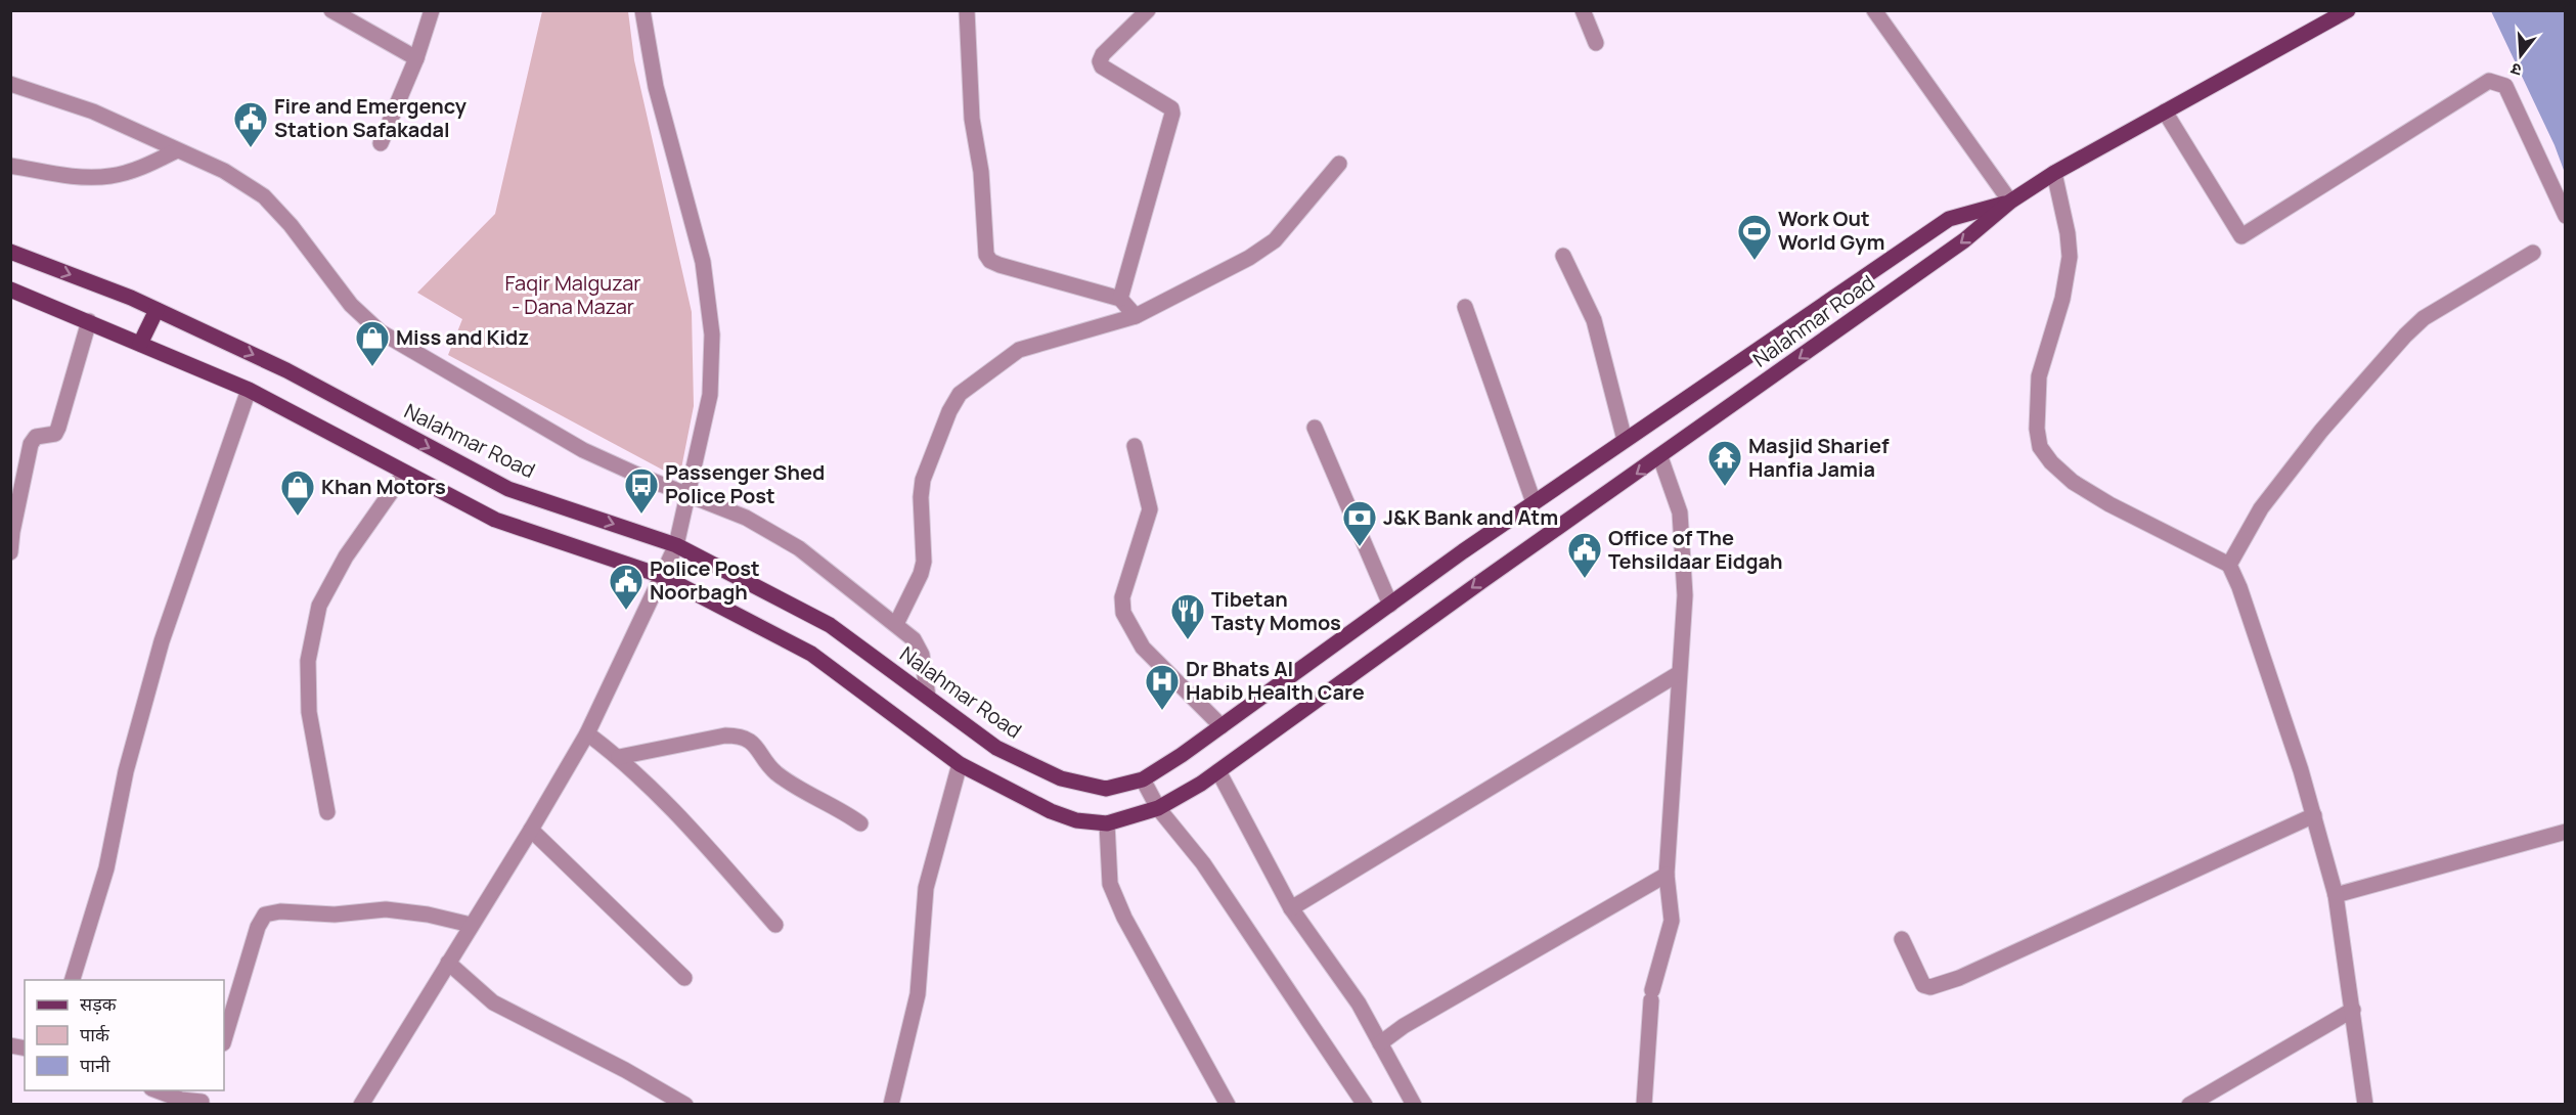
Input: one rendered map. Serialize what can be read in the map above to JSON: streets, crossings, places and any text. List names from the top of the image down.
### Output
{
  "streets": {
    "main road": ["Nalahmar Road"]
  },
  "parks": ["Faqir Malguzar - Dana Mazar"],
  "places": {
    "public building": ["Fire and Emergency Station Safakadal", "Office of The Tehsildaar Eidgah", "Police Post Noorbagh"],
    "sports": ["Work Out World Gym"],
    "shop": ["Miss and Kidz", "Khan Motors"],
    "temple": ["Masjid Sharief Hanfia Jamia"],
    "bus stop": ["Passenger Shed Police Post"],
    "bank": ["J&K Bank and Atm"],
    "restaurant": ["Tibetan Tasty Momos"],
    "hospital": ["Dr Bhats Al Habib Health Care"]
  },
  "legend": ["सड़क", "पार्क", "पानी"],
  "north": "bottom"
}
